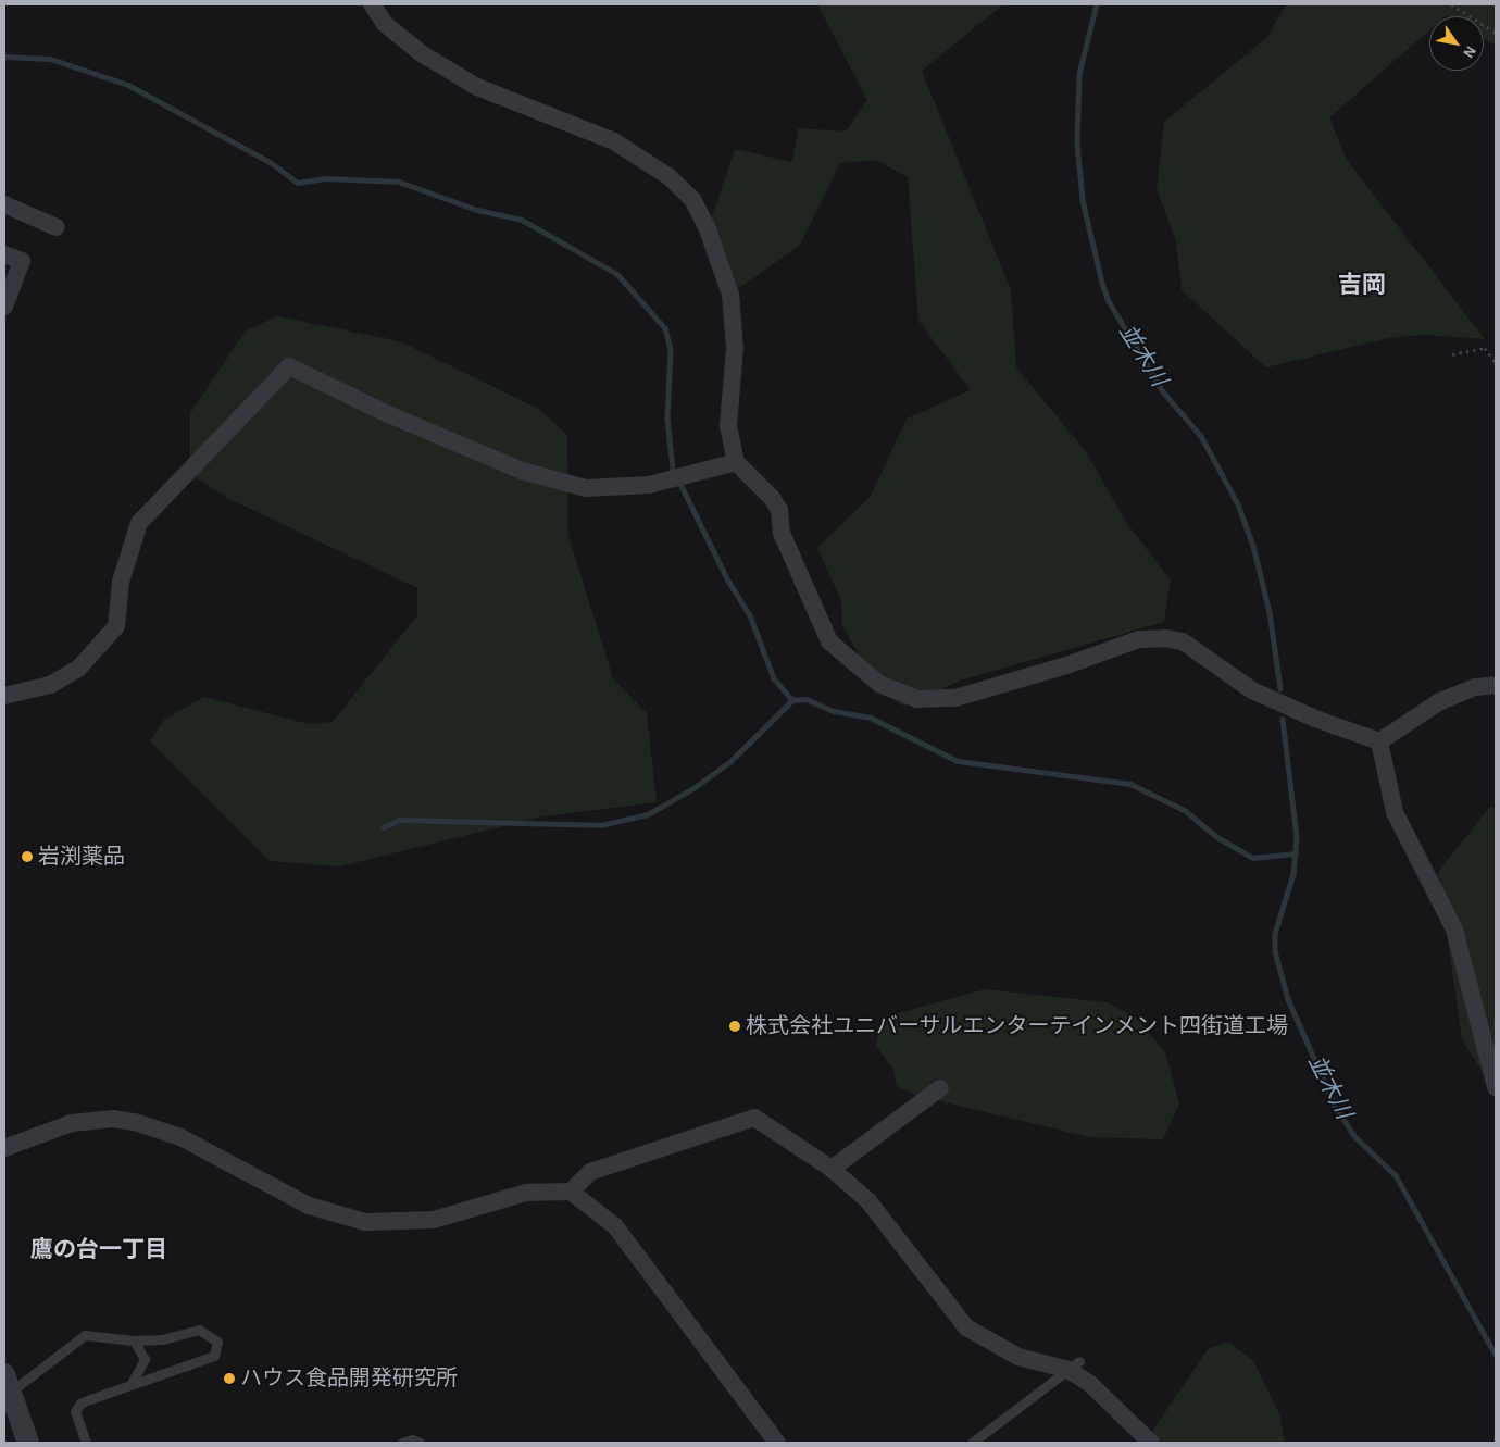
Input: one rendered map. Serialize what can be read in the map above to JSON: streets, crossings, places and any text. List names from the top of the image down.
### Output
{
  "districts": ["吉岡", "鷹の台一丁目"],
  "water": ["並木川"],
  "places": ["岩渕薬品", "株式会社ユニバーサルエンターテインメント四街道工場", "ハウス食品開発研究所"],
  "north": "bottom right"
}
